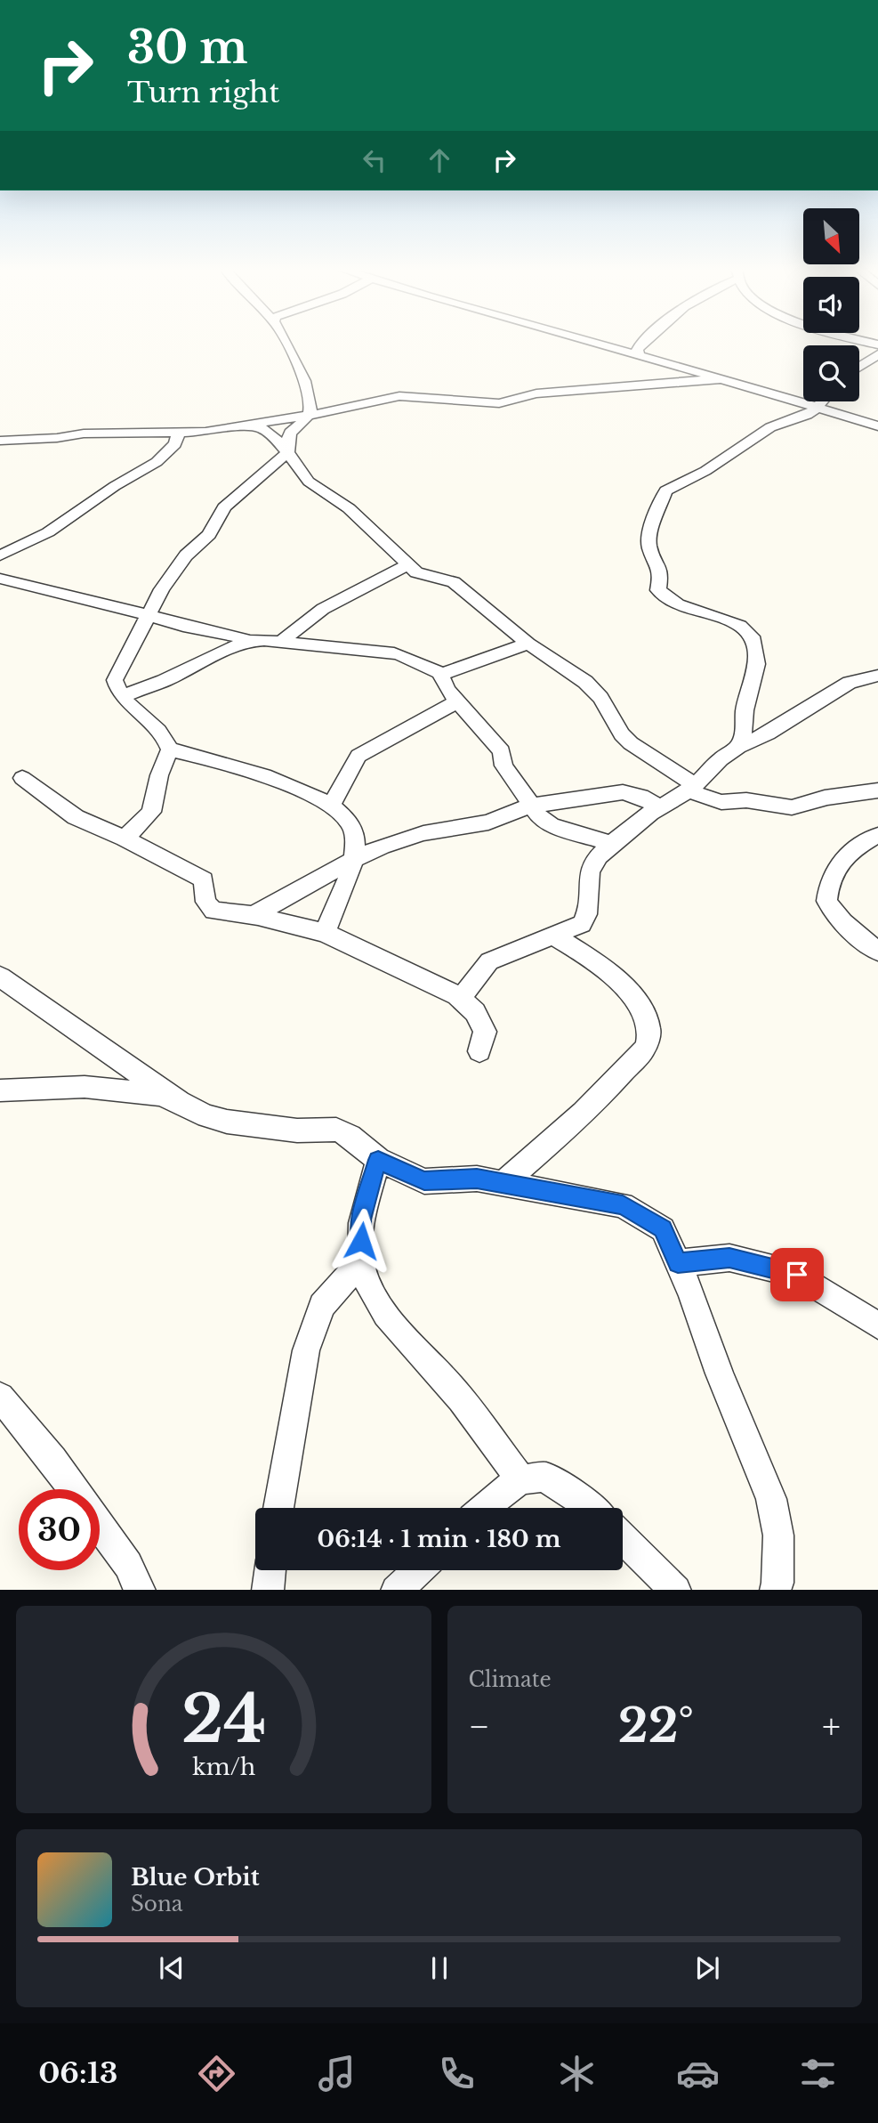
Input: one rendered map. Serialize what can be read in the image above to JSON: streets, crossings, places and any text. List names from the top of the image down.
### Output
{
  "north": "bottom right",
  "page": {
    "turn": ["30 m", "Turn right"],
    "limit": "30",
    "trip": "06:14 · 1 min · 180 m",
    "tile": "Climate",
    "heat": ["−", "22°", "+"],
    "song": ["Blue Orbit", "Sona"],
    "tabs": "06:13",
    "gauge": ["24", "km/h"]
  }
}
